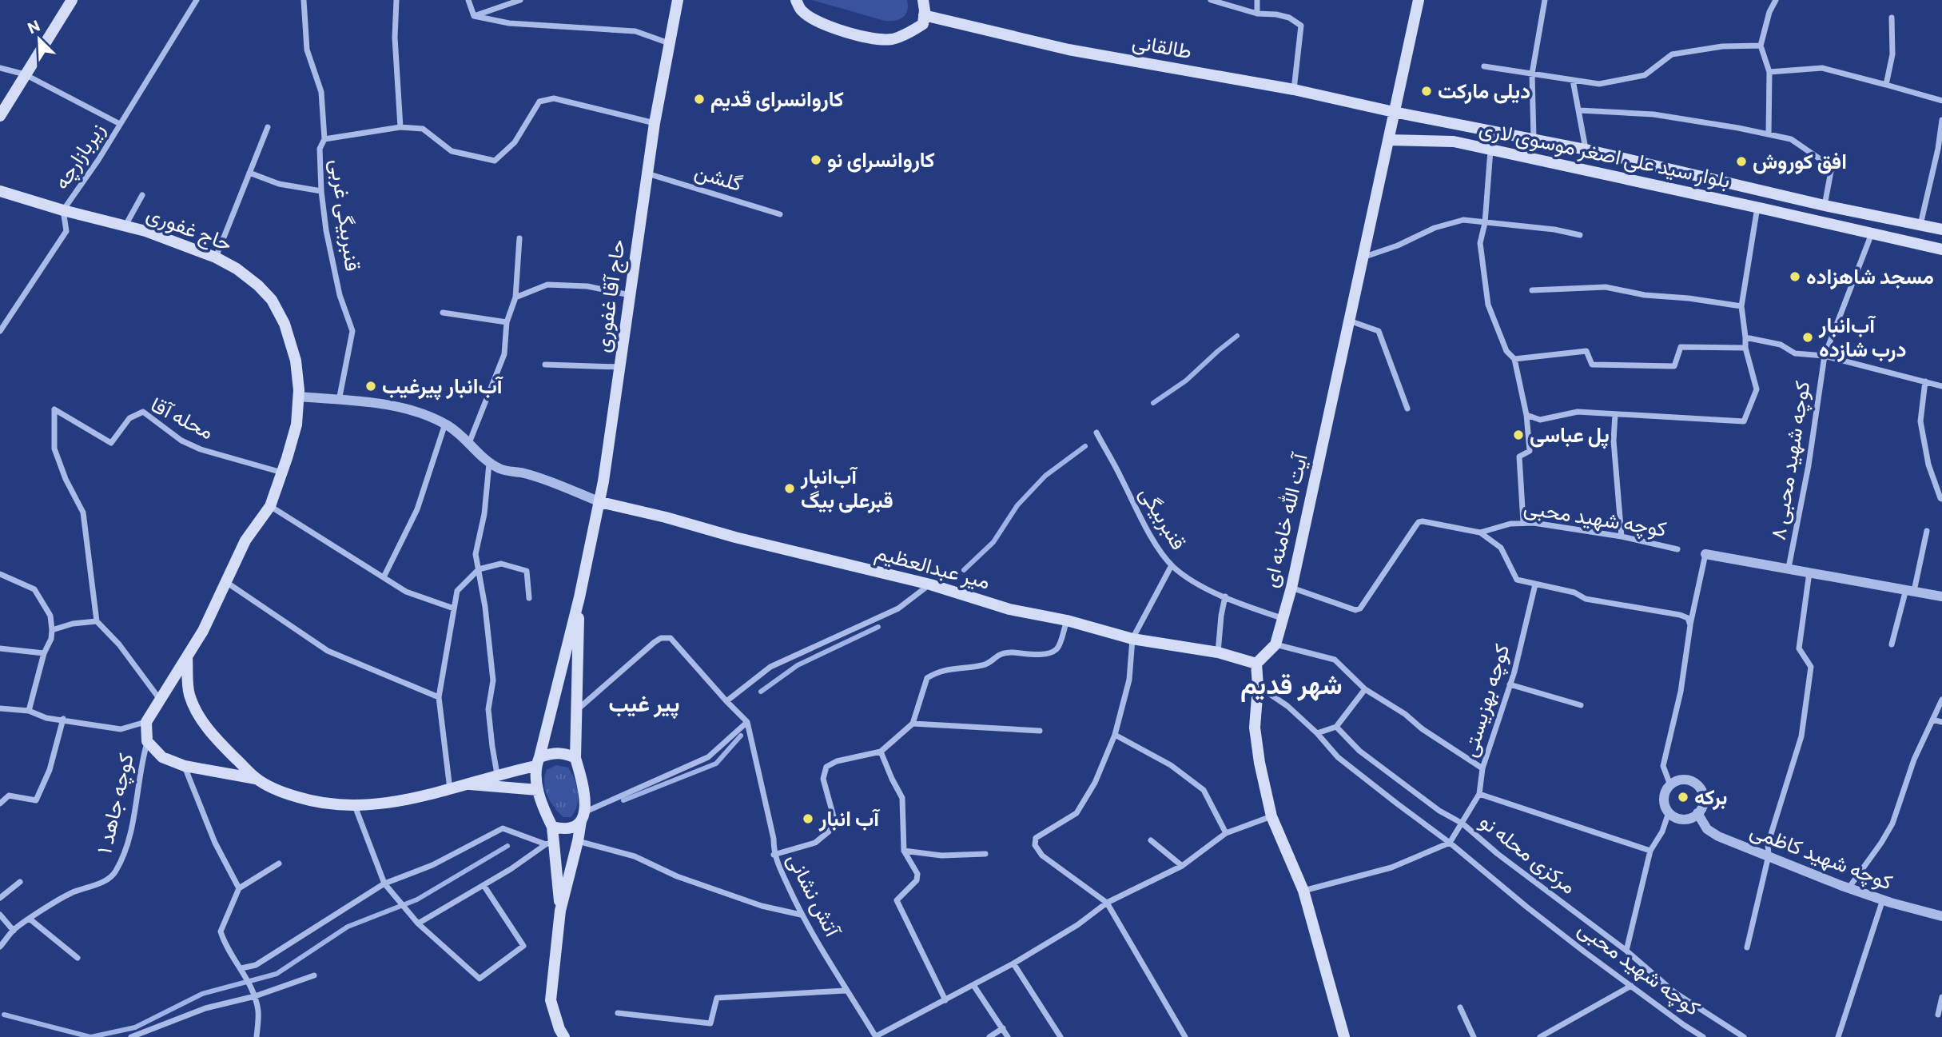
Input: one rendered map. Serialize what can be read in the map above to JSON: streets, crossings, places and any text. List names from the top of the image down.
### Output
{
  "streets": {
    "main road": [
      "طالقانی",
      "بلوار سید علی اصغر موسوی لاری",
      "حاج غفوری",
      "حاج آقا غفوری",
      "آیت الله خامنه ای",
      "میر عبدالعظیم"
    ],
    "street": [
      "زیربازارچه",
      "گلشن",
      "قنبربیگی غربی",
      "محله آقا",
      "کوچه شهید محبی ۸",
      "قنبربیگی",
      "کوچه شهید محبی",
      "کوچه بهزیستی",
      "کوچه جاهد ۱",
      "مرکزی محله نو",
      "کوچه شهید کاظمی",
      "آتش نشانی"
    ]
  },
  "crossings": [
    ["طالقانی", "بلوار سید علی اصغر موسوی لاری"],
    ["طالقانی", "آیت الله خامنه ای"],
    ["بلوار سید علی اصغر موسوی لاری", "کوچه شهید محبی ۸"],
    ["بلوار سید علی اصغر موسوی لاری", "آیت الله خامنه ای"],
    ["زیربازارچه", "حاج غفوری"],
    ["گلشن", "حاج آقا غفوری"],
    ["حاج غفوری", "محله آقا"],
    ["حاج آقا غفوری", "میر عبدالعظیم"],
    ["قنبربیگی", "آیت الله خامنه ای"],
    ["کوچه شهید محبی", "آیت الله خامنه ای"],
    ["کوچه شهید محبی", "کوچه بهزیستی"],
    ["کوچه شهید محبی", "مرکزی محله نو"],
    ["کوچه بهزیستی", "مرکزی محله نو"]
  ],
  "districts": ["شهر قدیم", "پیر غیب"],
  "places": [
    "دیلی مارکت",
    "کاروانسرای قدیم",
    "کاروانسرای نو",
    "افق کوروش",
    "مسجد شاهزاده",
    "آب‌انبار درب شازده",
    "آب‌انبار پیرغیب",
    "پل عباسی",
    "آب‌انبار قبرعلی بیگ",
    "برکه",
    "آب انبار"
  ],
  "north": "top left"
}
